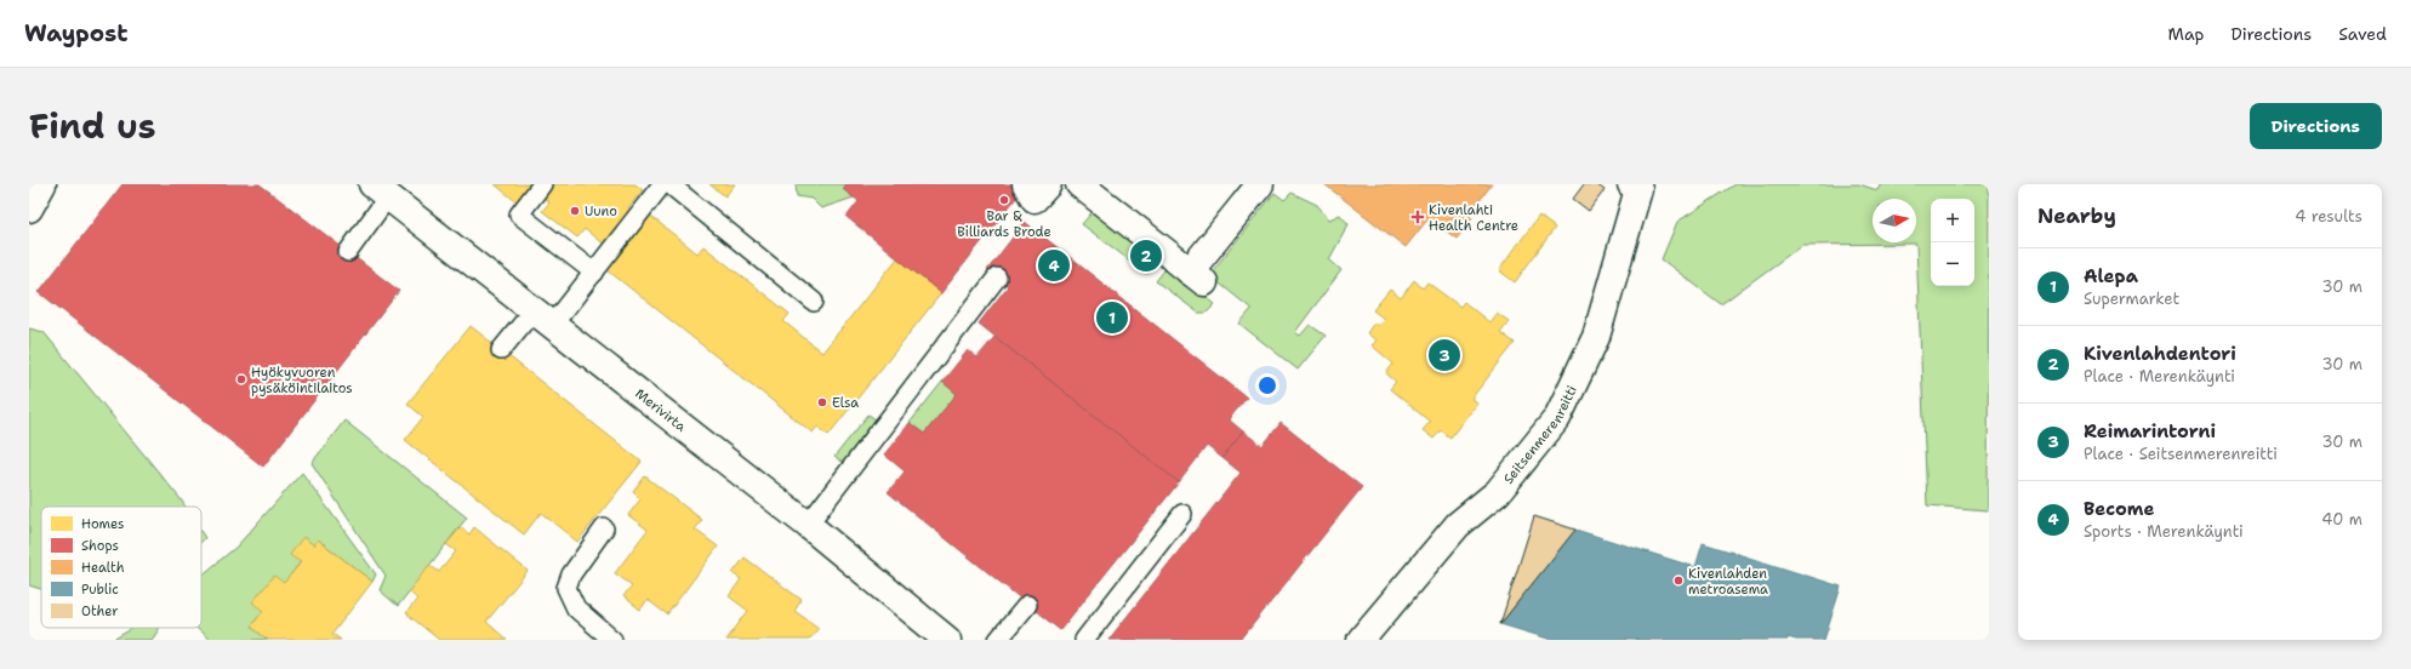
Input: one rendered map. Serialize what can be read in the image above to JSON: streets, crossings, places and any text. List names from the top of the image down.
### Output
{
  "streets": {
    "street": ["Merivirta", "Seitsenmerenreitti"]
  },
  "places": {
    "other": [
      "Bar & Billiards Brode",
      "Uuno",
      "Hyökyvuoren pysäköintilaitos",
      "Elsa",
      "Kivenlahden metroasema"
    ],
    "health": ["Kivenlahti Health Centre"]
  },
  "legend": [
    "Homes",
    "Shops",
    "Health",
    "Public",
    "Other"
  ],
  "north": "right",
  "page": {
    "header": "Waypost",
    "nav": ["Map", "Directions", "Saved"],
    "title": "Find us",
    "buttons": "Directions",
    "heading": ["Nearby", "4 results"],
    "map_buttons": ["+", "−"],
    "pins": [
      "2",
      "4",
      "1",
      "3"
    ],
    "list": [
      {
        "mark": "1",
        "name": "Alepa",
        "note": "Supermarket",
        "value": "30 m"
      },
      {
        "mark": "2",
        "name": "Kivenlahdentori",
        "note": "Place · Merenkäynti",
        "value": "30 m"
      },
      {
        "mark": "3",
        "name": "Reimarintorni",
        "note": "Place · Seitsenmerenreitti",
        "value": "30 m"
      },
      {
        "mark": "4",
        "name": "Become",
        "note": "Sports · Merenkäynti",
        "value": "40 m"
      }
    ]
  }
}
